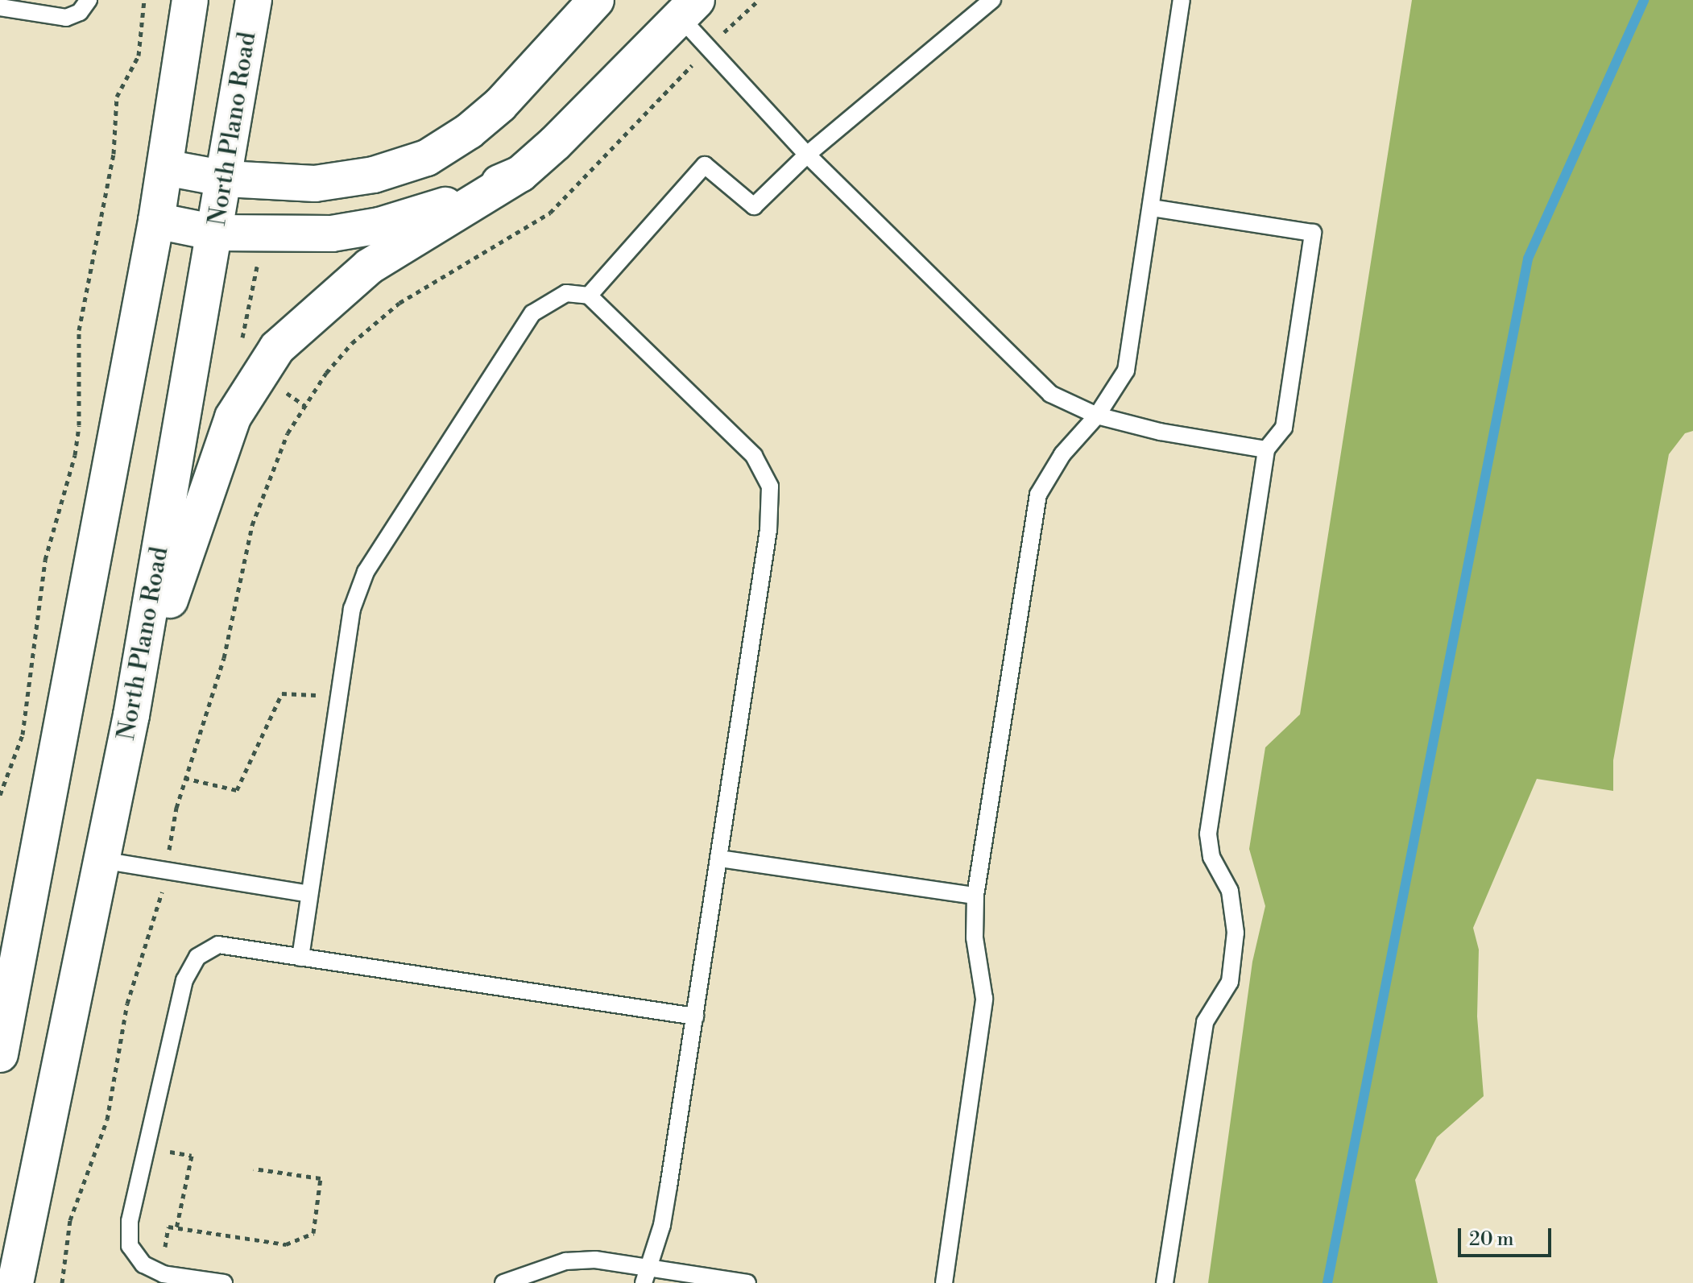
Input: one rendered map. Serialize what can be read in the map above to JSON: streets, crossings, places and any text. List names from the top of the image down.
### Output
{
  "streets": {
    "main road": ["North Plano Road"]
  },
  "scale_bar": "20 m"
}
